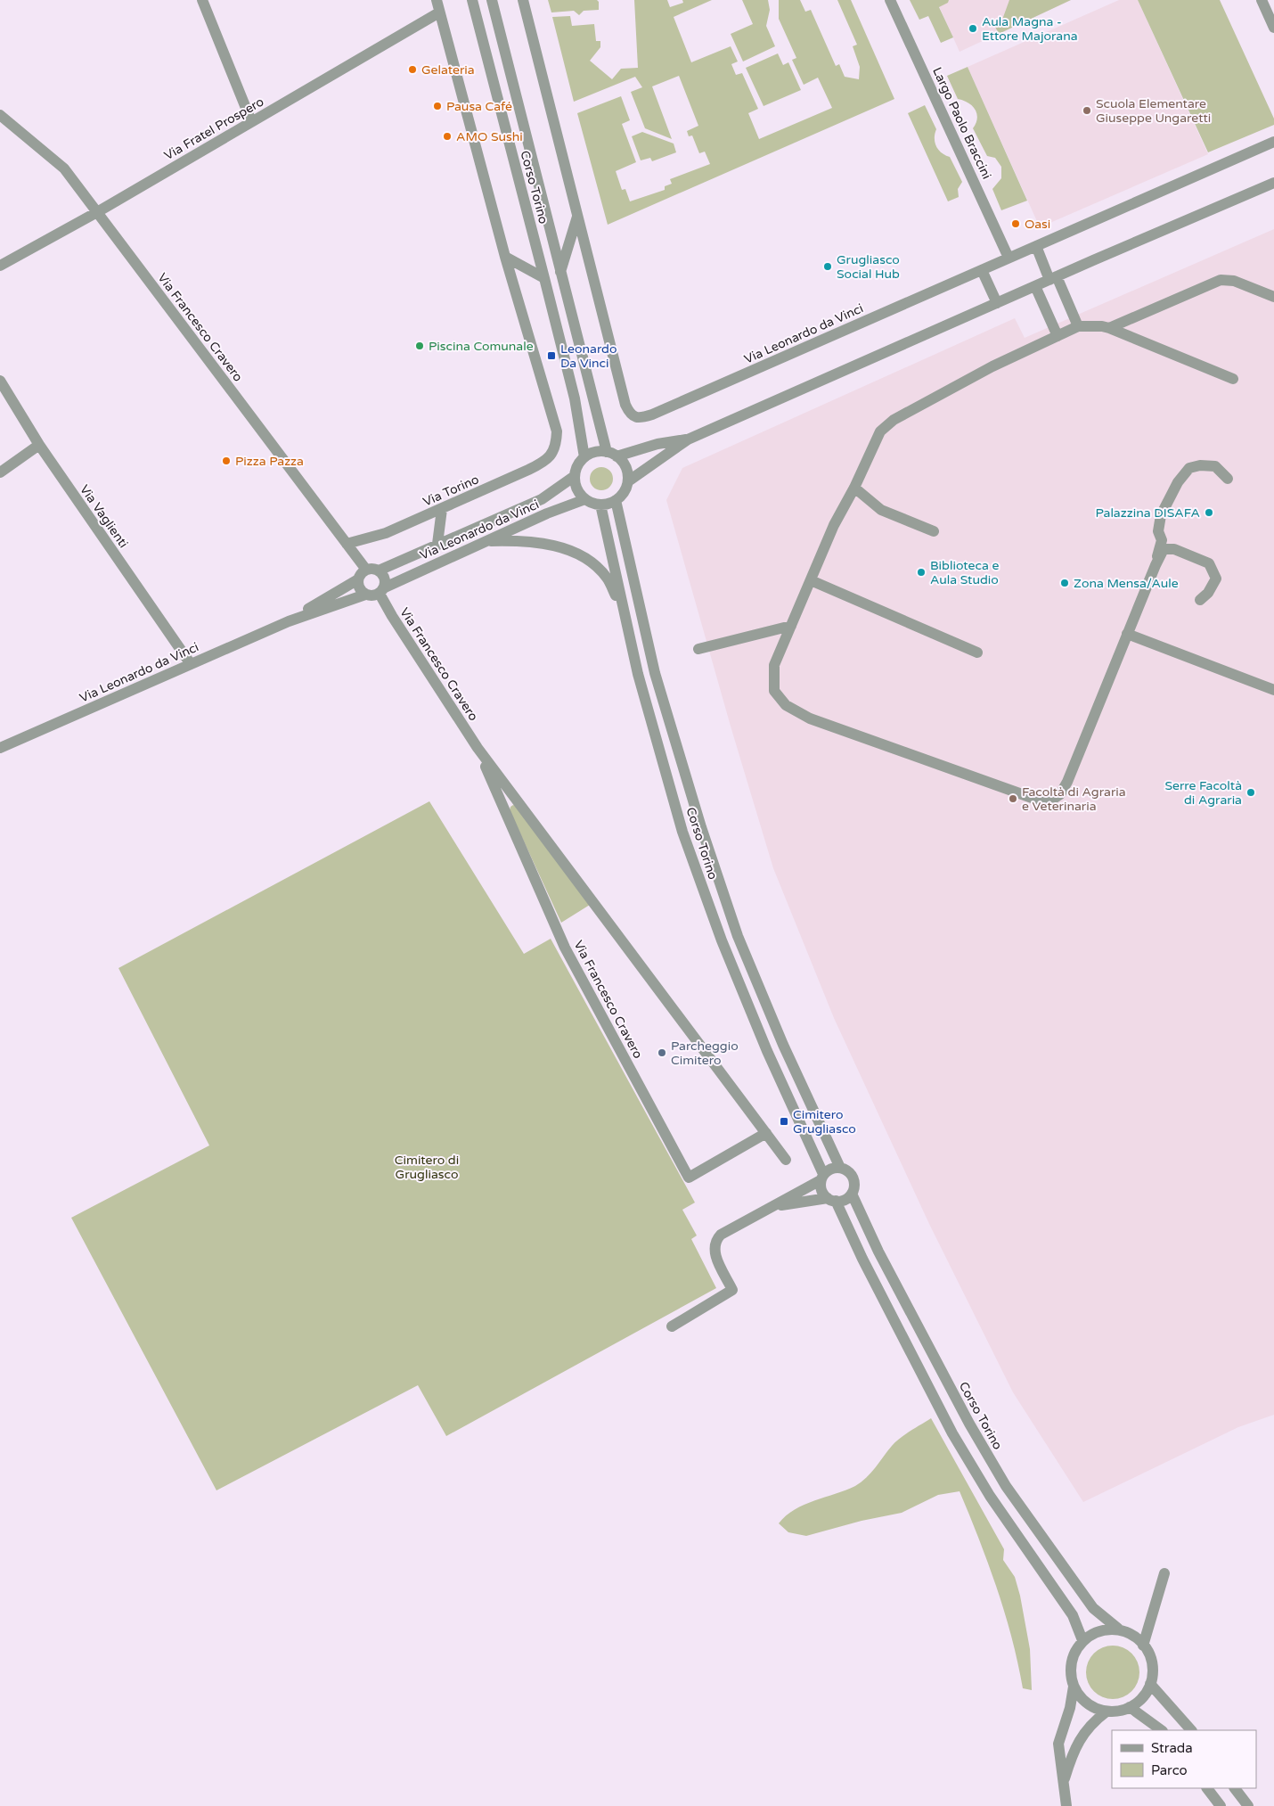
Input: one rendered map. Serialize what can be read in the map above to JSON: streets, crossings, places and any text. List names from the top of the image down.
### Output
{
  "streets": {
    "street": [
      "Largo Paolo Braccini",
      "Via Fratel Prospero",
      "Corso Torino",
      "Via Francesco Cravero",
      "Via Leonardo da Vinci",
      "Via Torino",
      "Via Vaglienti"
    ]
  },
  "crossings": [
    ["Via Fratel Prospero", "Via Francesco Cravero"],
    ["Corso Torino", "Via Leonardo da Vinci"],
    ["Via Francesco Cravero", "Via Leonardo da Vinci"],
    ["Via Francesco Cravero", "Via Torino"],
    ["Via Leonardo da Vinci", "Via Torino"],
    ["Via Leonardo da Vinci", "Via Vaglienti"]
  ],
  "parks": ["Cimitero di Grugliasco"],
  "places": {
    "other": [
      "Aula Magna - Ettore Majorana",
      "Gelateria",
      "Pausa Café",
      "Scuola Elementare Giuseppe Ungaretti",
      "AMO Sushi",
      "Oasi",
      "Grugliasco Social Hub",
      "Piscina Comunale",
      "Pizza Pazza",
      "Palazzina DISAFA",
      "Biblioteca e Aula Studio",
      "Zona Mensa/Aule",
      "Serre Facoltà di Agraria",
      "Facoltà di Agraria e Veterinaria",
      "Parcheggio Cimitero"
    ],
    "transit": ["Leonardo Da Vinci", "Cimitero Grugliasco"]
  },
  "legend": ["Strada", "Parco"]
}
